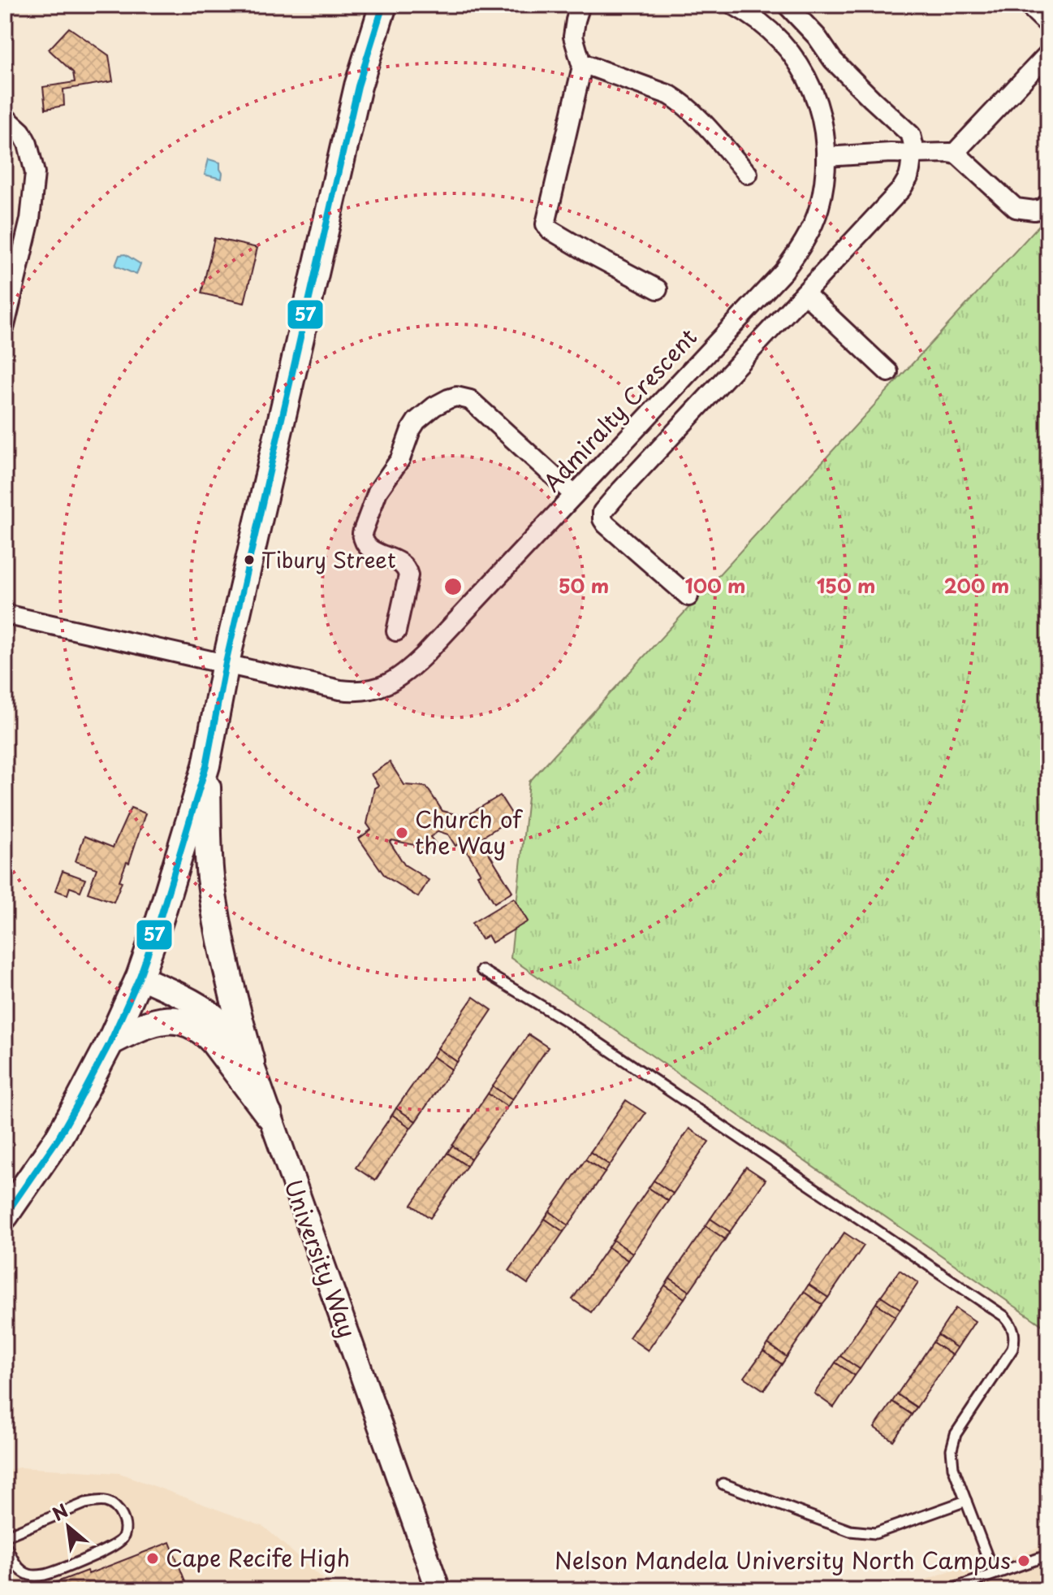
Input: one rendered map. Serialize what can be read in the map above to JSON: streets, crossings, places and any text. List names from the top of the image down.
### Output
{
  "streets": {
    "street": ["Admiralty Crescent", "University Way"]
  },
  "places": [
    "Tibury Street",
    "Church of the Way",
    "Cape Recife High",
    "Nelson Mandela University North Campus"
  ],
  "lines": ["transit line 57"],
  "north": "top left",
  "rings": [
    "50 m",
    "100 m",
    "150 m",
    "200 m"
  ]
}
